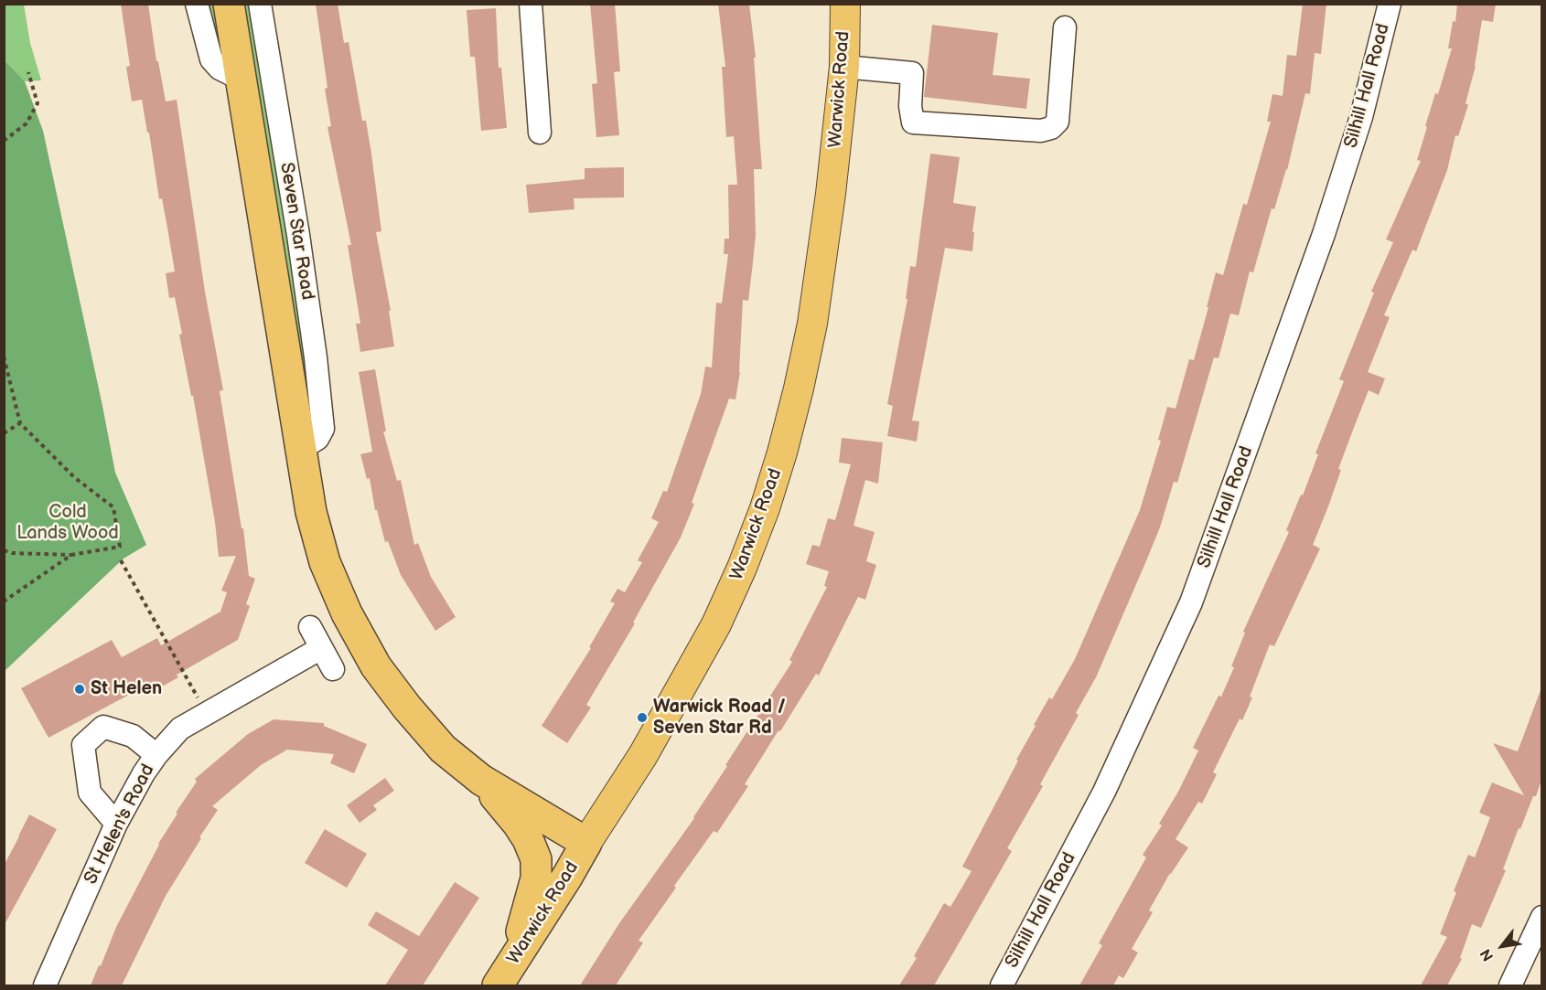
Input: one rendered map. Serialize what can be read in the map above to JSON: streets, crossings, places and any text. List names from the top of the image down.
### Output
{
  "streets": {
    "highway": ["Warwick Road", "Seven Star Road"],
    "street": ["Silhill Hall Road", "St Helen's Road"]
  },
  "crossings": [
    ["Warwick Road", "Seven Star Road"]
  ],
  "parks": ["Cold Lands Wood"],
  "places": ["St Helen", "Warwick Road / Seven Star Rd"],
  "north": "bottom left"
}
